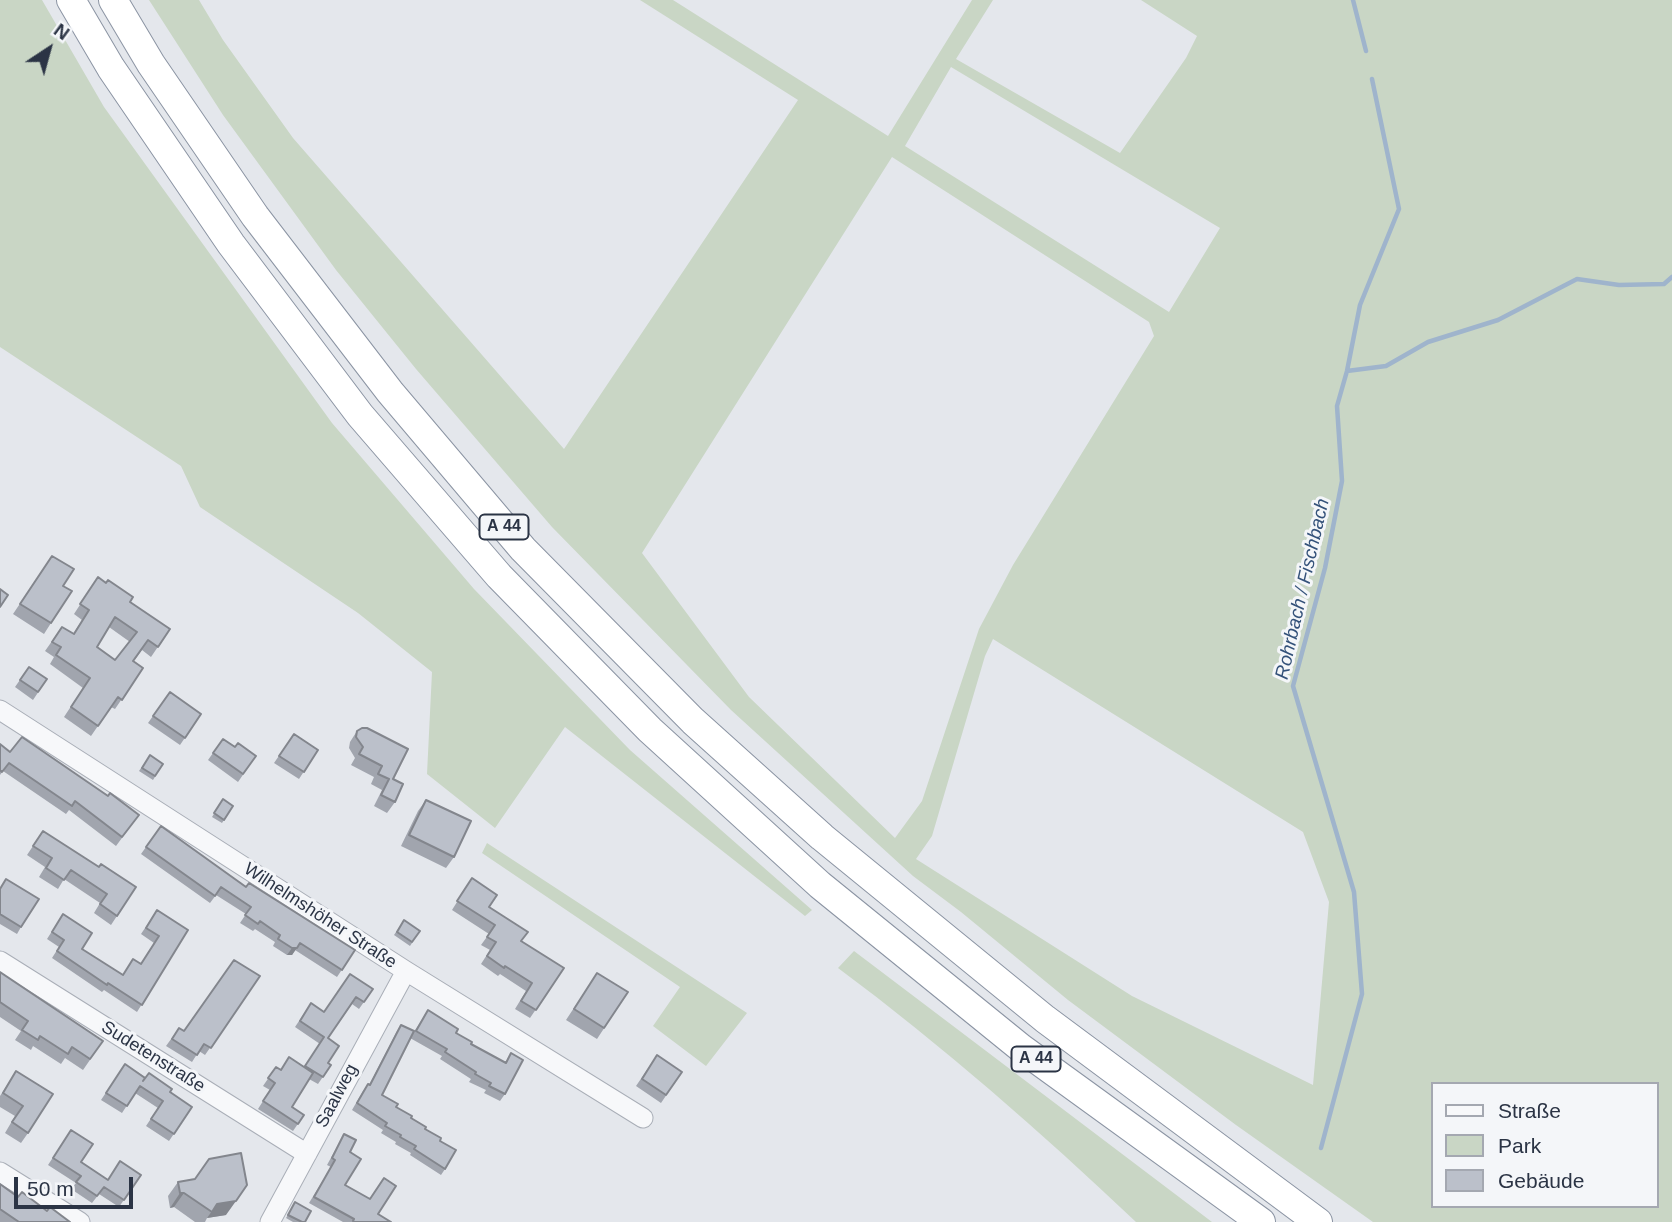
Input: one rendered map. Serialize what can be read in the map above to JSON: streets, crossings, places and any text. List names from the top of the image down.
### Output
{
  "streets": {
    "highway": ["A 44"],
    "street": ["Wilhelmshöher Straße", "Sudetenstraße", "Saalweg"]
  },
  "crossings": [
    ["Wilhelmshöher Straße", "Saalweg"],
    ["Sudetenstraße", "Saalweg"]
  ],
  "water": ["Rohrbach / Fischbach"],
  "legend": ["Straße", "Park", "Gebäude"],
  "scale_bar": "50 m",
  "north": "top right"
}
